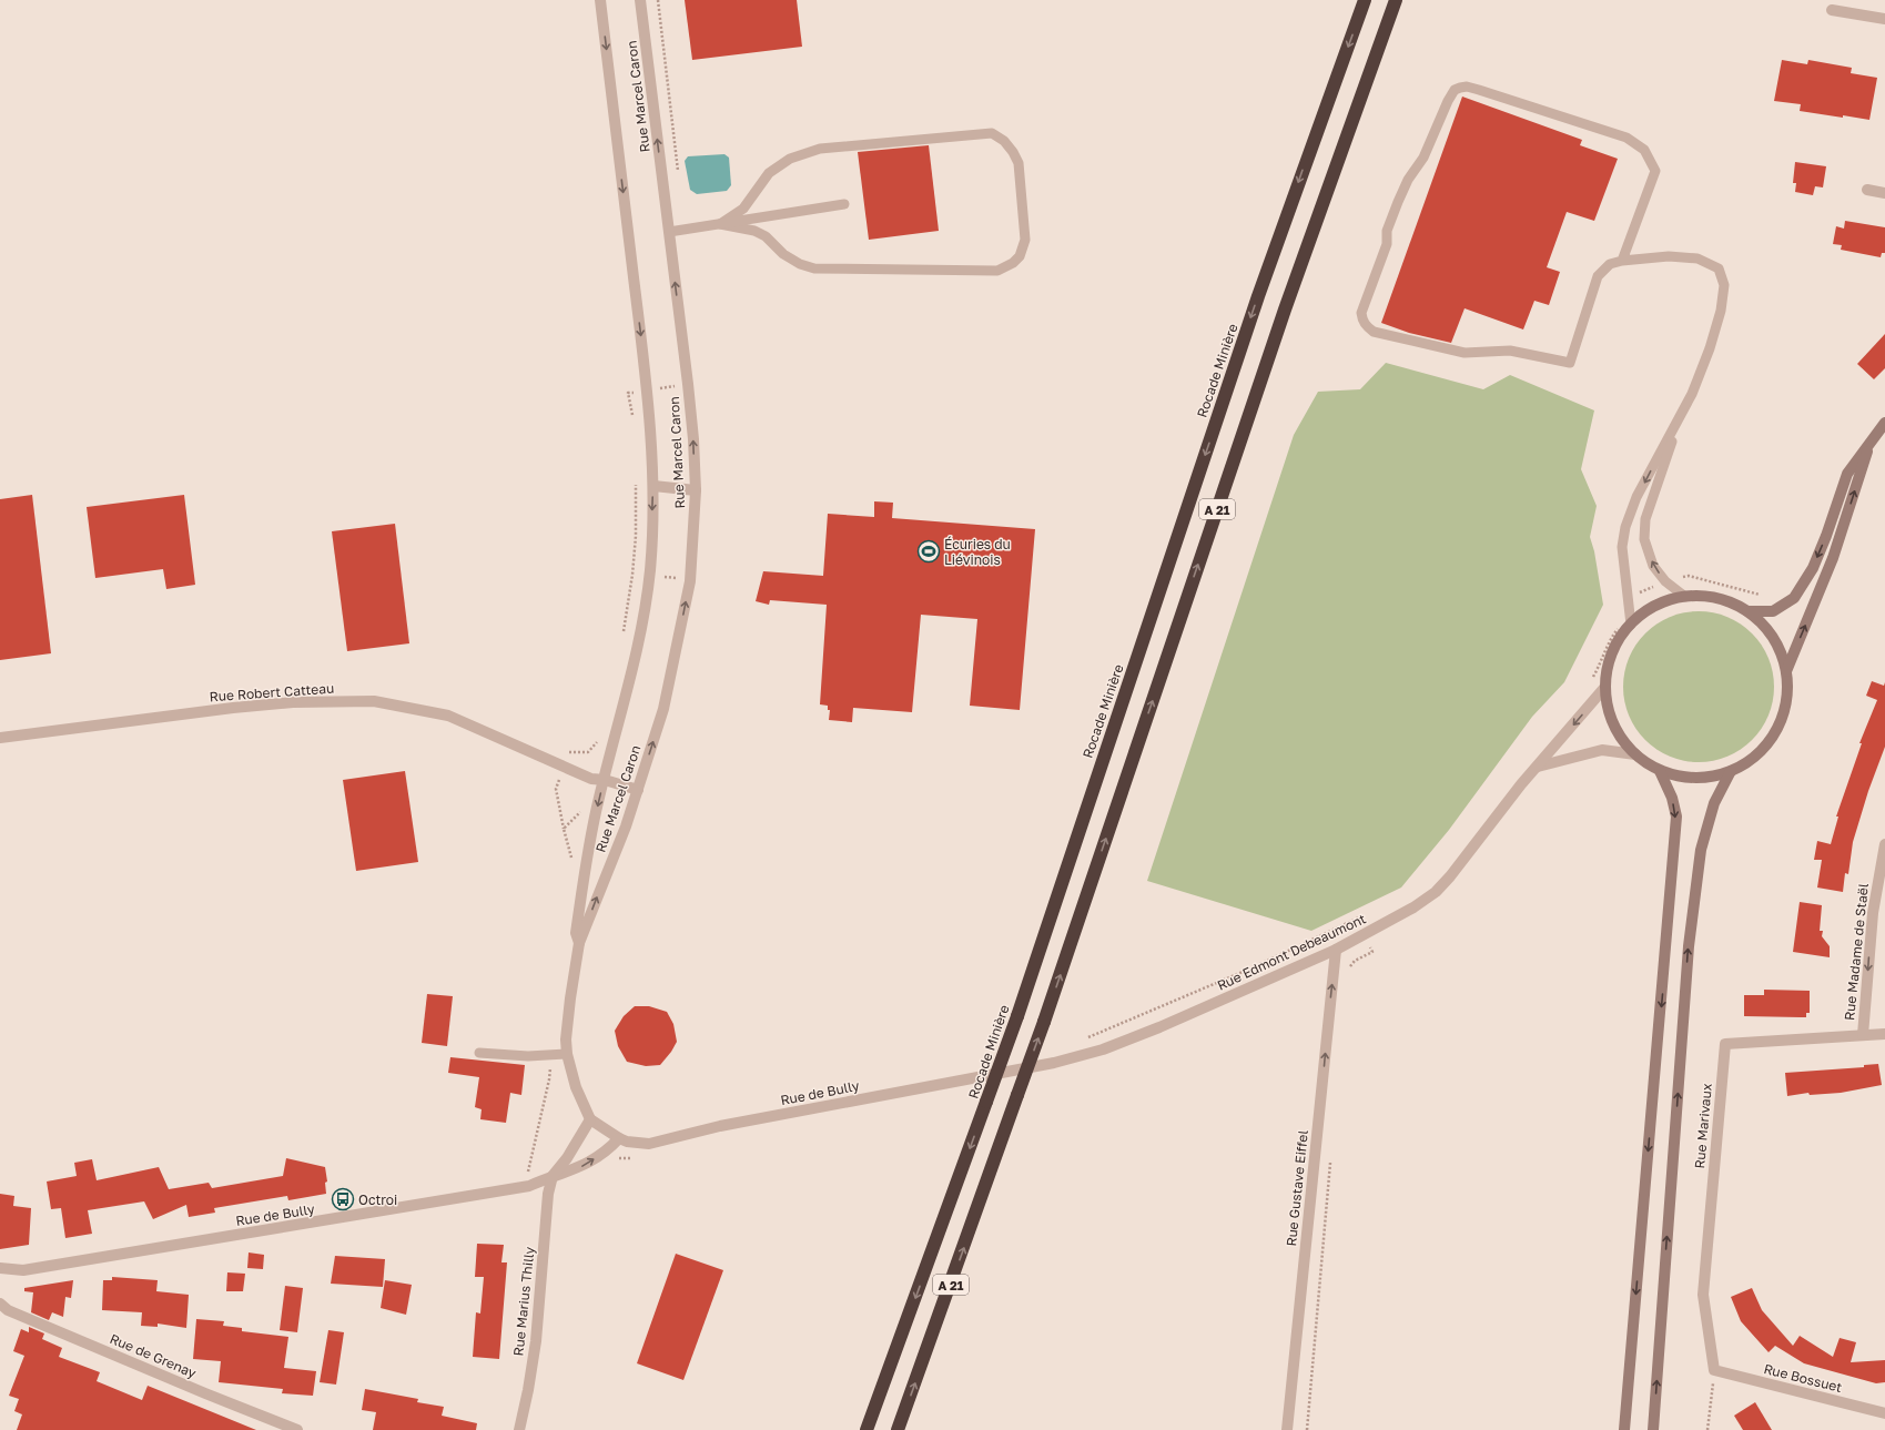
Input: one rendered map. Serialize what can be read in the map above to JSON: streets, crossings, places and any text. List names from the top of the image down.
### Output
{
  "streets": {
    "highway": ["Rocade Minière", "A 21"],
    "street": [
      "Rue Marcel Caron",
      "Rue Robert Catteau",
      "Rue Edmont Debeaumont",
      "Rue Madame de Staël",
      "Rue de Bully",
      "Rue Marivaux",
      "Rue Gustave Eiffel",
      "Rue Marius Thilly",
      "Rue de Grenay",
      "Rue Bossuet"
    ]
  },
  "crossings": [
    ["Rue Marcel Caron", "Rue Robert Catteau"],
    ["Rue Marcel Caron", "Rue de Bully"],
    ["Rue Edmont Debeaumont", "Rue de Bully"],
    ["Rue Edmont Debeaumont", "Rue Gustave Eiffel"],
    ["Rue Madame de Staël", "Rue Marivaux"],
    ["Rue de Bully", "Rue Marius Thilly"],
    ["Rue Marivaux", "Rue Bossuet"]
  ],
  "one_way": ["Rue Madame de Staël", "Rue Gustave Eiffel"],
  "places": {
    "sports": ["Écuries du Liévinois"],
    "bus stop": ["Octroi"]
  }
}
